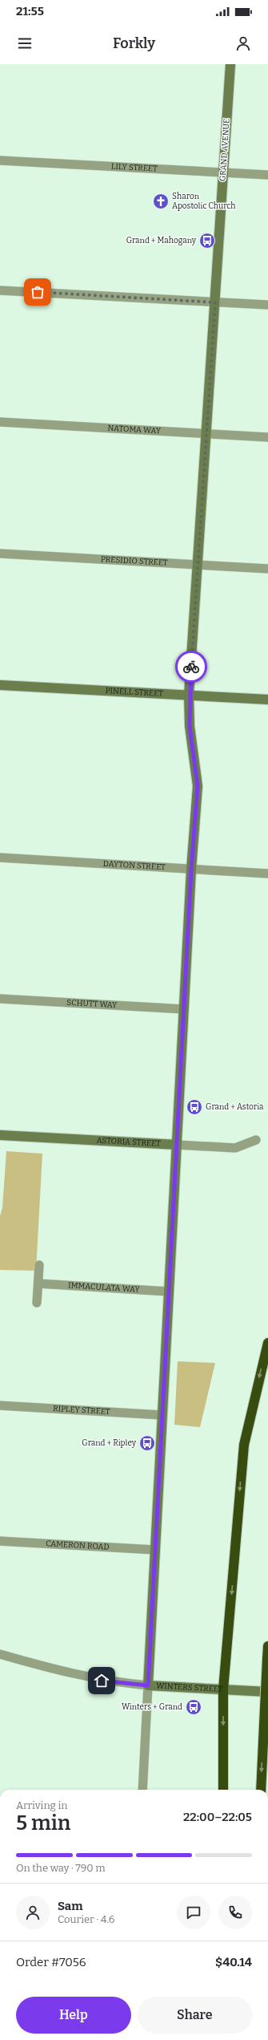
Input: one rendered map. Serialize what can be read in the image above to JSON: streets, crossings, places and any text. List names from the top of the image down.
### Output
{
  "streets": {
    "street": [
      "GRAND AVENUE",
      "LILY STREET",
      "NATOMA WAY",
      "PRESIDIO STREET",
      "PINELL STREET",
      "DAYTON STREET",
      "SCHUTT WAY",
      "ASTORIA STREET",
      "IMMACULATA WAY",
      "RIPLEY STREET",
      "CAMERON ROAD",
      "WINTERS STREET"
    ]
  },
  "crossings": [
    ["GRAND AVENUE", "LILY STREET"],
    ["GRAND AVENUE", "NATOMA WAY"],
    ["GRAND AVENUE", "PRESIDIO STREET"],
    ["GRAND AVENUE", "PINELL STREET"],
    ["GRAND AVENUE", "DAYTON STREET"],
    ["GRAND AVENUE", "SCHUTT WAY"],
    ["GRAND AVENUE", "ASTORIA STREET"],
    ["GRAND AVENUE", "IMMACULATA WAY"],
    ["GRAND AVENUE", "RIPLEY STREET"],
    ["GRAND AVENUE", "CAMERON ROAD"],
    ["GRAND AVENUE", "WINTERS STREET"]
  ],
  "places": {
    "church": ["Sharon Apostolic Church"],
    "bus stop": [
      "Grand + Mahogany",
      "Grand + Astoria",
      "Grand + Ripley",
      "Winters + Grand"
    ]
  },
  "page": {
    "status": "21:55",
    "header": "Forkly",
    "heading": ["5 min", "Arriving in", "22:00–22:05"],
    "panel": [
      "Sam",
      "Courier · 4.6",
      "Order #7056",
      "$40.14"
    ],
    "bar": "On the way · 790 m",
    "buttons": ["Help", "Share"]
  }
}
